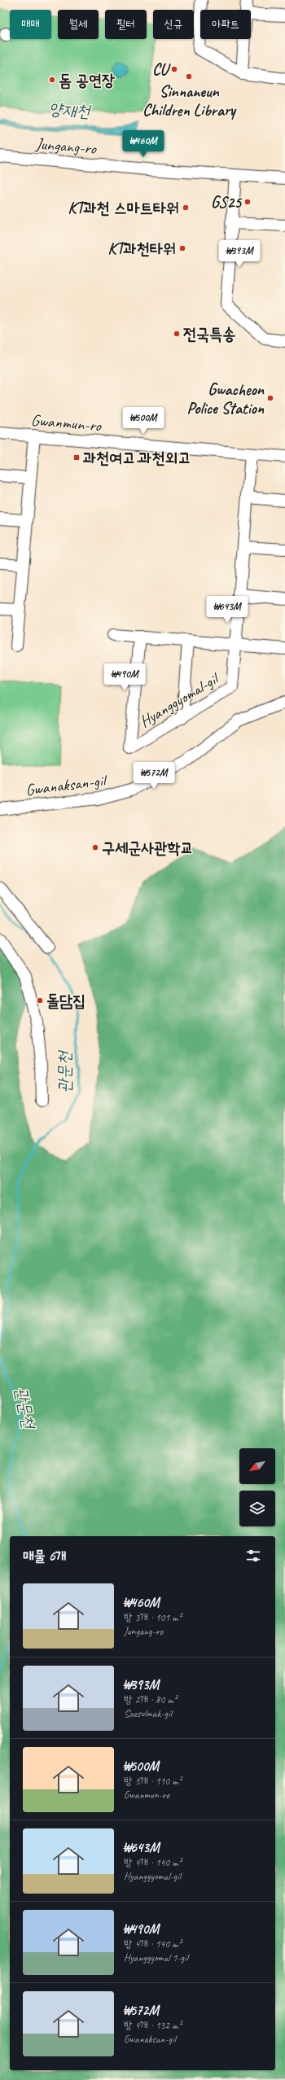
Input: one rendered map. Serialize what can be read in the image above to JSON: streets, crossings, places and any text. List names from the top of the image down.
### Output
{
  "streets": {
    "street": [
      "Jungang-ro",
      "Gwanmun-ro",
      "Hyanggyomal-gil",
      "Gwanaksan-gil"
    ]
  },
  "crossings": [
    ["Gwanmun-ro", "Hyanggyomal-gil"]
  ],
  "water": ["양재천", "관문천"],
  "places": {
    "other": [
      "CU",
      "Sinnaneun Children Library",
      "돔 공연장",
      "GS25",
      "KT과천 스마트타워",
      "KT과천타워",
      "전국특송",
      "Gwacheon Police Station",
      "구세군사관학교",
      "돌담집"
    ],
    "transit": ["과천여고.과천외고"]
  },
  "north": "bottom left",
  "page": {
    "chip": [
      "매매",
      "월세",
      "필터",
      "신규",
      "아파트"
    ],
    "price": [
      "₩460M",
      "₩393M",
      "₩500M",
      "₩643M",
      "₩490M",
      "₩572M"
    ],
    "heading": "매물 6개",
    "list": [
      {
        "name": "₩460M",
        "note": "방 3개 · 101 m² · Jungang-ro"
      },
      {
        "name": "₩393M",
        "note": "방 2개 · 80 m² · Saesulmak-gil"
      },
      {
        "name": "₩500M",
        "note": "방 3개 · 110 m² · Gwanmun-ro"
      },
      {
        "name": "₩643M",
        "note": "방 4개 · 140 m² · Hyanggyomal-gil"
      },
      {
        "name": "₩490M",
        "note": "방 4개 · 140 m² · Hyanggyomal 1-gil"
      },
      {
        "name": "₩572M",
        "note": "방 4개 · 132 m² · Gwanaksan-gil"
      }
    ]
  }
}
